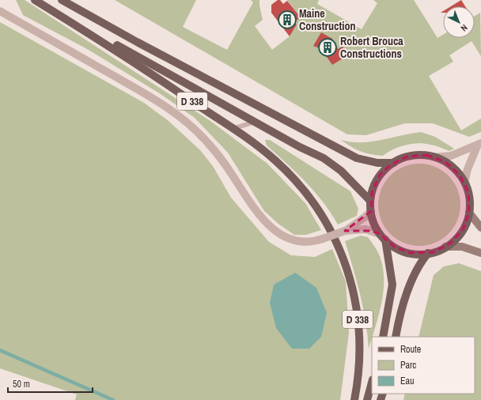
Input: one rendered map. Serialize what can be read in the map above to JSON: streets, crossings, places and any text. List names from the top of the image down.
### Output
{
  "streets": {
    "main road": ["D 338"]
  },
  "places": {
    "building": ["Maine Construction", "Robert Brouca Constructions"]
  },
  "legend": ["Route", "Parc", "Eau"],
  "scale_bar": "50 m",
  "north": "bottom right"
}
